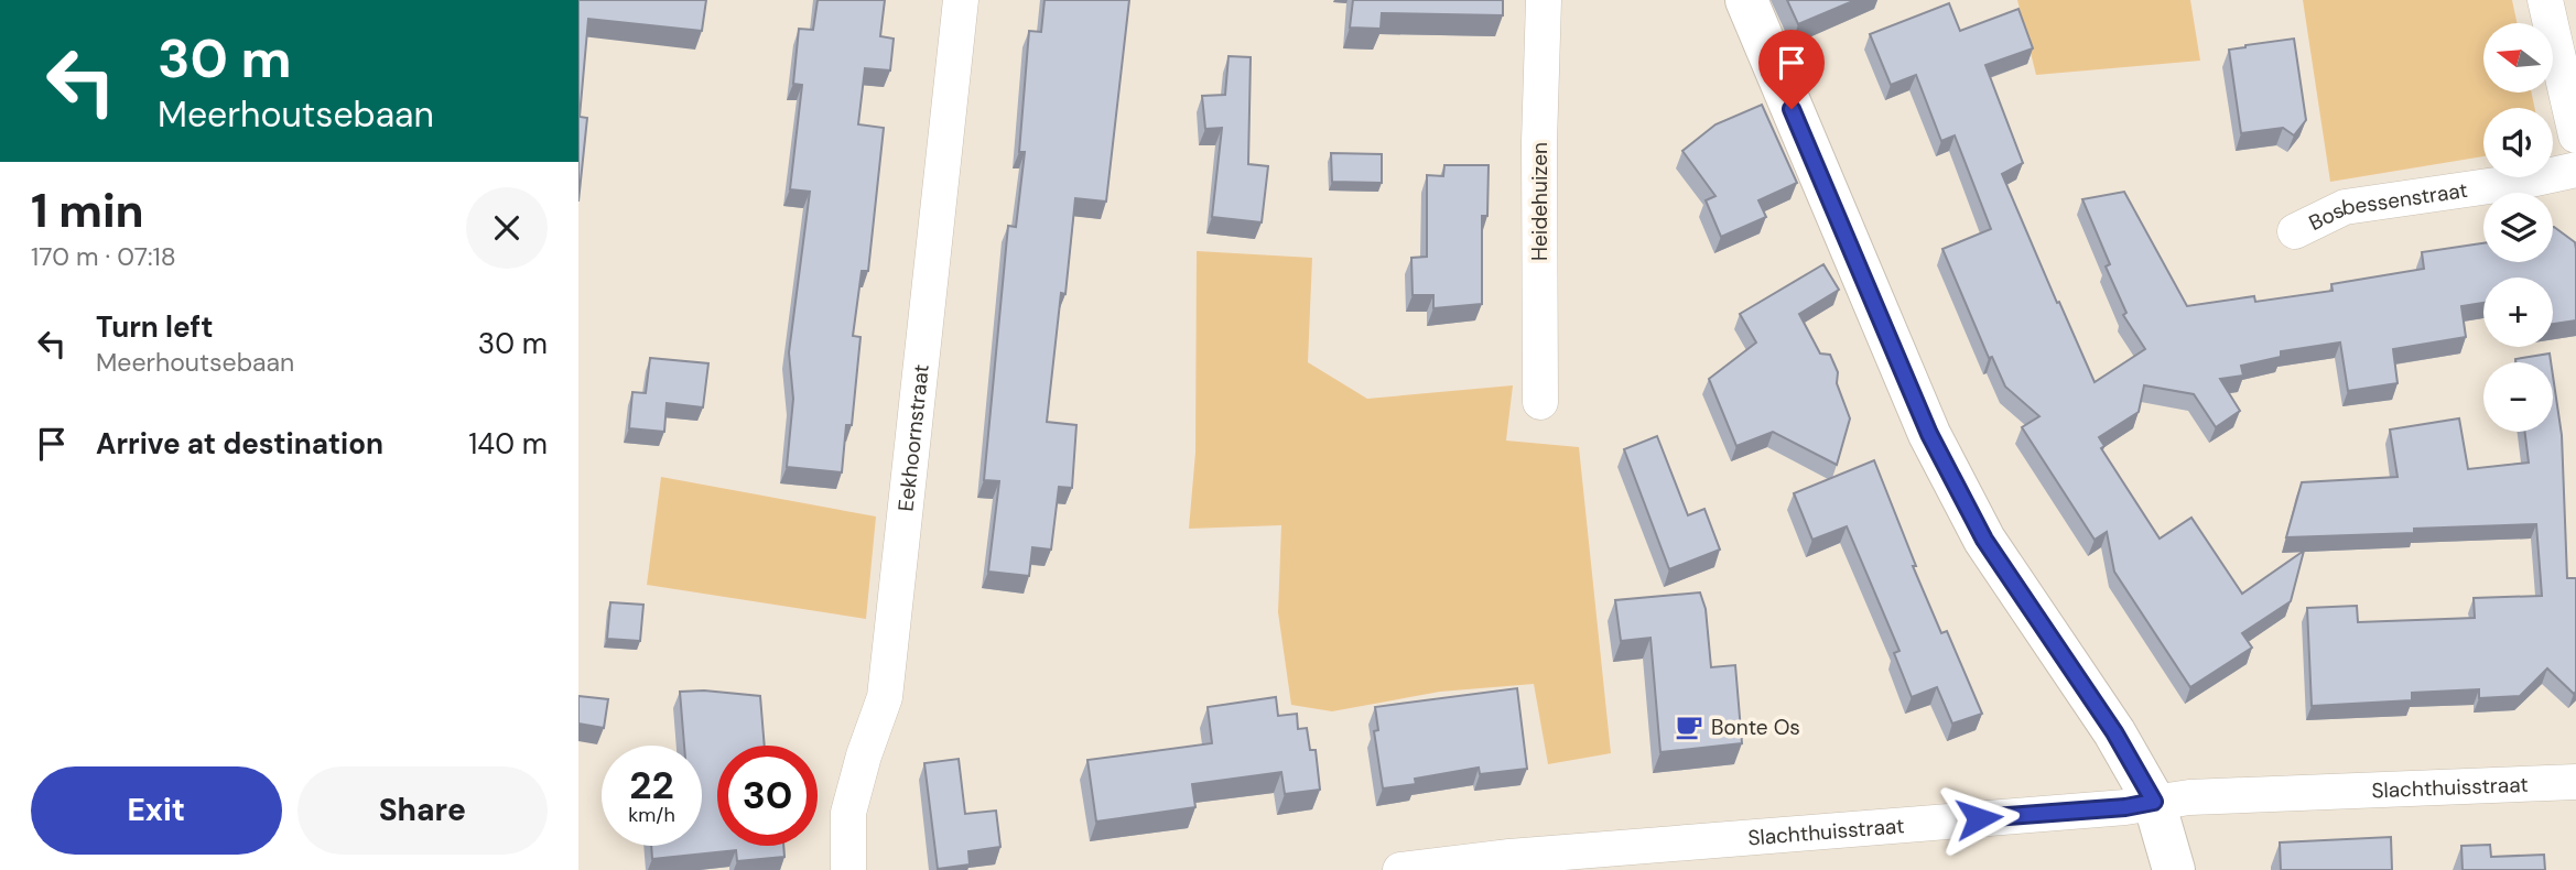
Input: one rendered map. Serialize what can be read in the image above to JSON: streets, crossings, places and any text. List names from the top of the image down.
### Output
{
  "streets": {
    "street": [
      "Heidehuizen",
      "Bosbessenstraat",
      "Eekhoornstraat",
      "Slachthuisstraat"
    ]
  },
  "places": {
    "cafe": ["Bonte Os"]
  },
  "north": "left",
  "page": {
    "turn": ["30 m", "Meerhoutsebaan"],
    "map_buttons": ["+", "−"],
    "heading": ["1 min", "170 m · 07:18"],
    "list": [
      {
        "name": "Turn left",
        "note": "Meerhoutsebaan",
        "value": "30 m"
      },
      {
        "name": "Arrive at destination",
        "value": "140 m"
      }
    ],
    "speed": "22 km/h",
    "limit": "30",
    "buttons": ["Exit", "Share"]
  }
}
